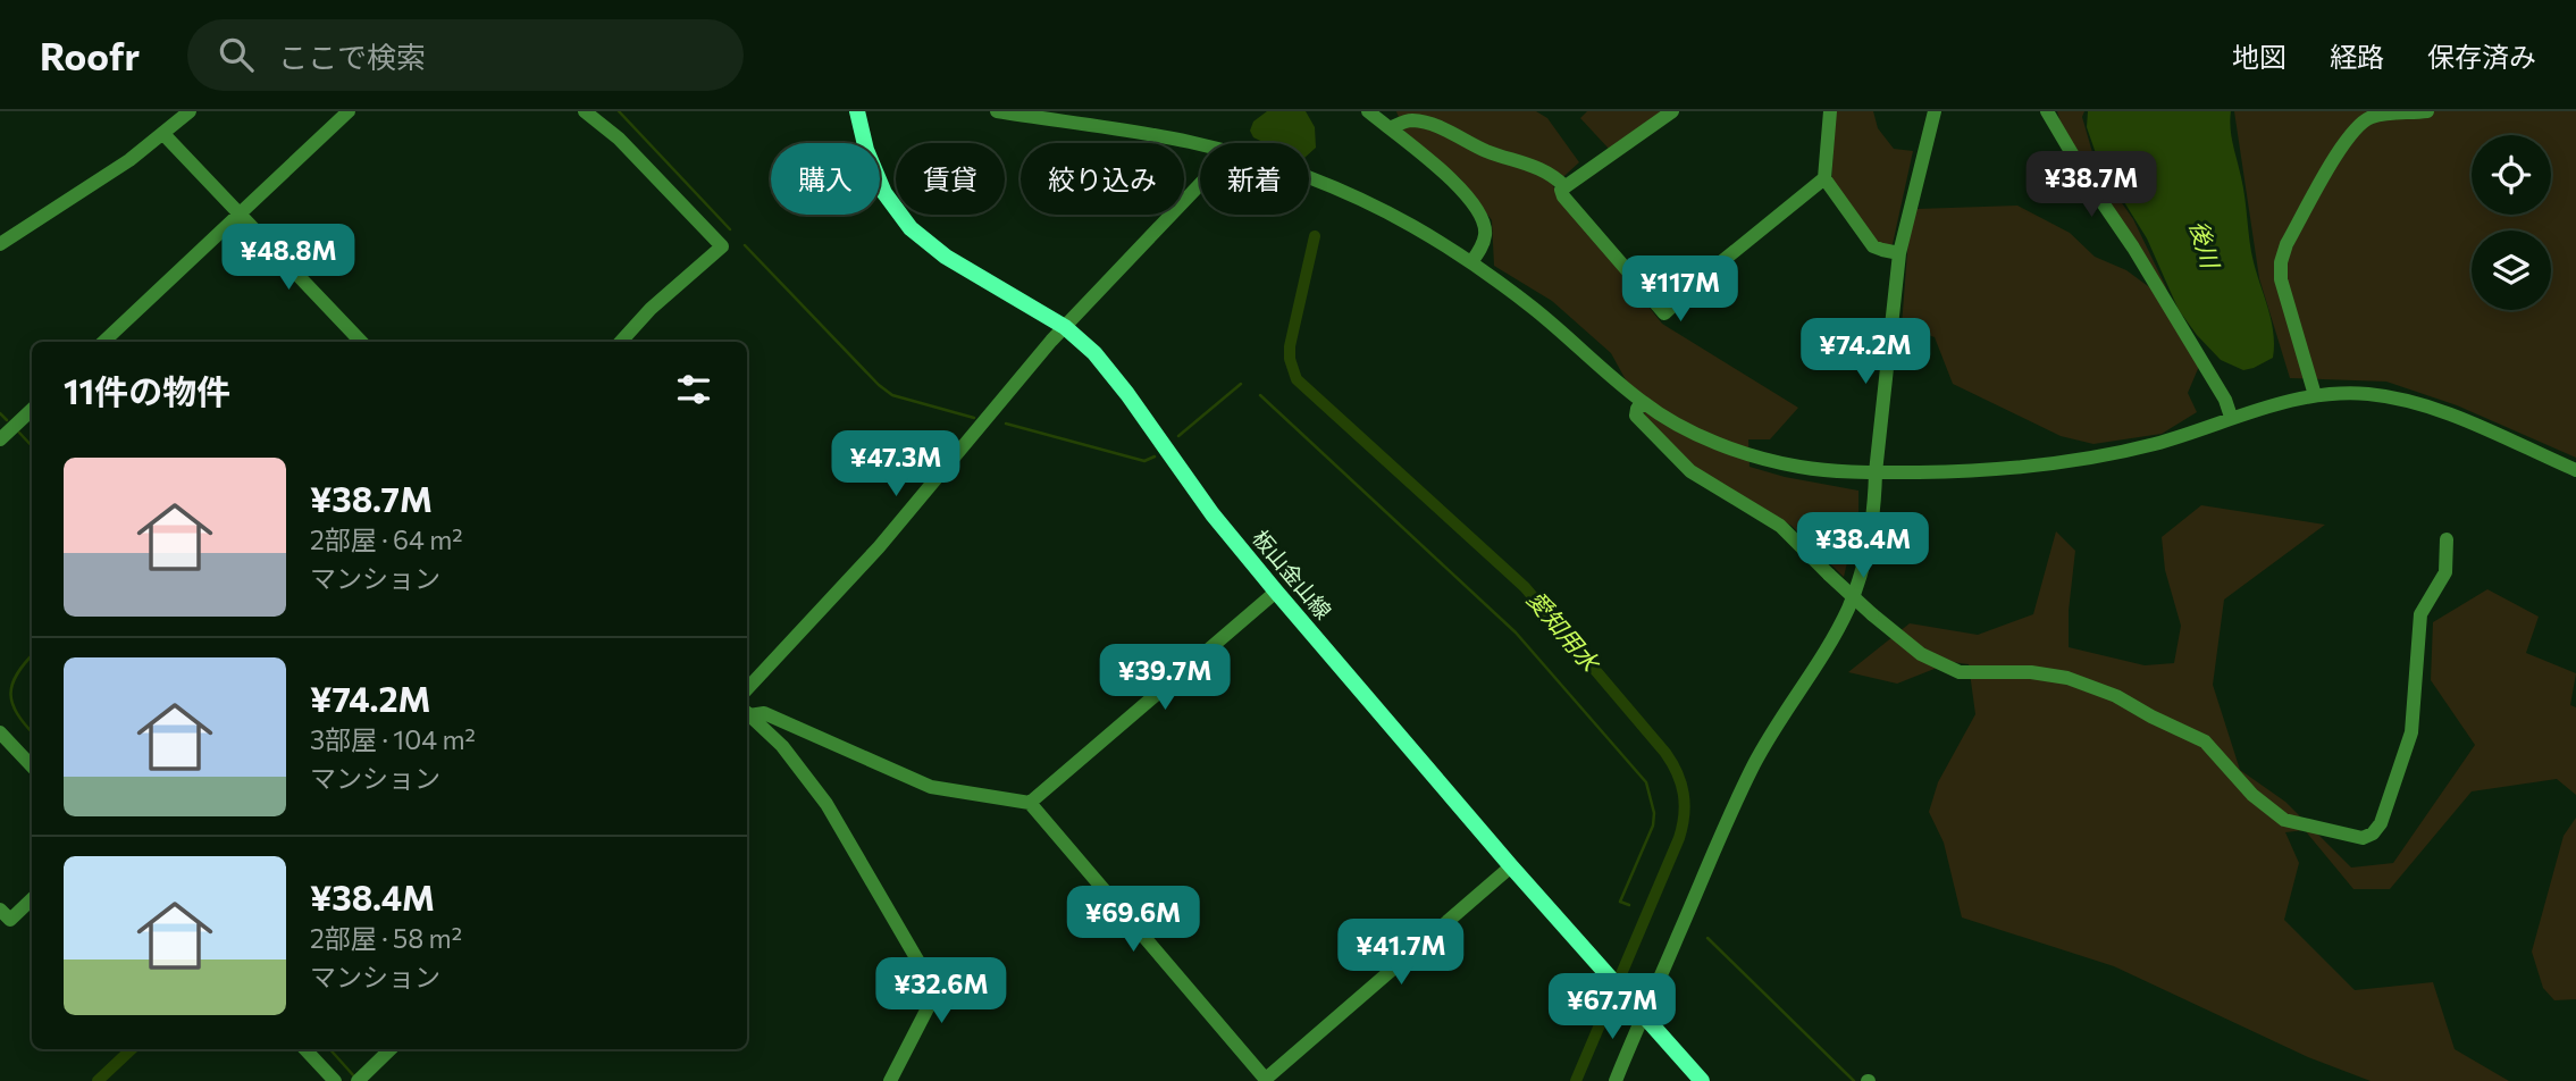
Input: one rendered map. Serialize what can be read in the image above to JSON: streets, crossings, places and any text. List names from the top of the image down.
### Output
{
  "streets": {
    "main road": ["板山金山線"]
  },
  "water": ["後川", "愛知用水"],
  "page": {
    "header": "Roofr",
    "search": "ここで検索",
    "nav": ["地図", "経路", "保存済み"],
    "chip": [
      "購入",
      "賃貸",
      "絞り込み",
      "新着"
    ],
    "price": [
      "¥38.7M",
      "¥48.8M",
      "¥117M",
      "¥74.2M",
      "¥47.3M",
      "¥38.4M",
      "¥39.7M",
      "¥69.6M",
      "¥41.7M",
      "¥32.6M",
      "¥67.7M"
    ],
    "heading": "11件の物件",
    "list": [
      {
        "name": "¥38.7M",
        "note": "2部屋 · 64 m² · マンション"
      },
      {
        "name": "¥74.2M",
        "note": "3部屋 · 104 m² · マンション"
      },
      {
        "name": "¥38.4M",
        "note": "2部屋 · 58 m² · マンション"
      }
    ]
  }
}
